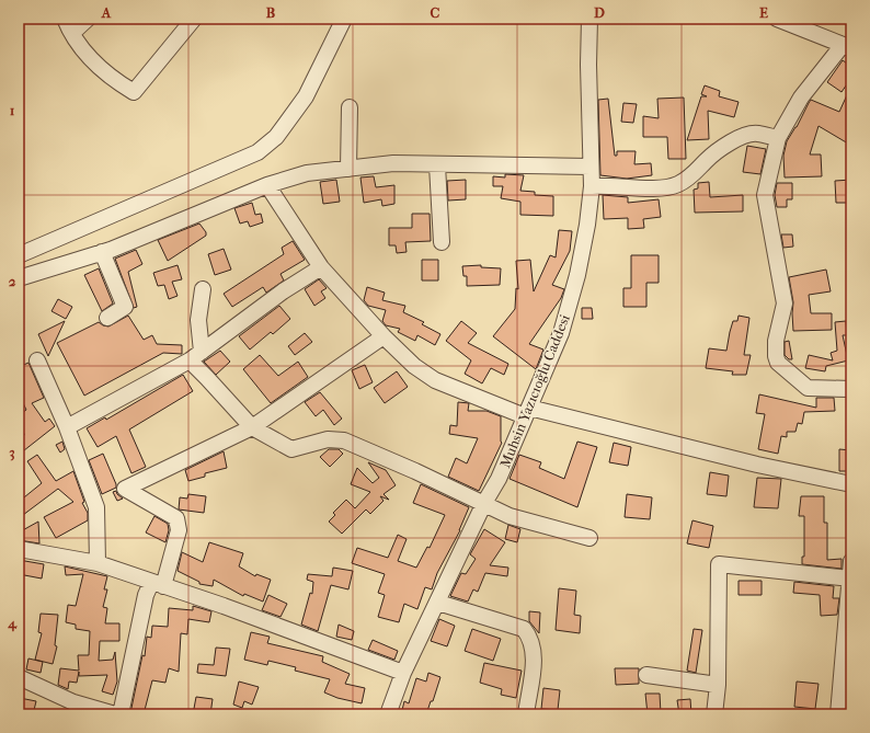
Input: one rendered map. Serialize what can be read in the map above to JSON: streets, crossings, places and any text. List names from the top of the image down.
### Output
{
  "streets": {
    "street": ["Muhsin Yazıcıoğlu Caddesi"]
  },
  "grid": {
    "columns": [
      "A",
      "B",
      "C",
      "D",
      "E"
    ],
    "rows": [
      "1",
      "2",
      "3",
      "4"
    ]
  }
}
